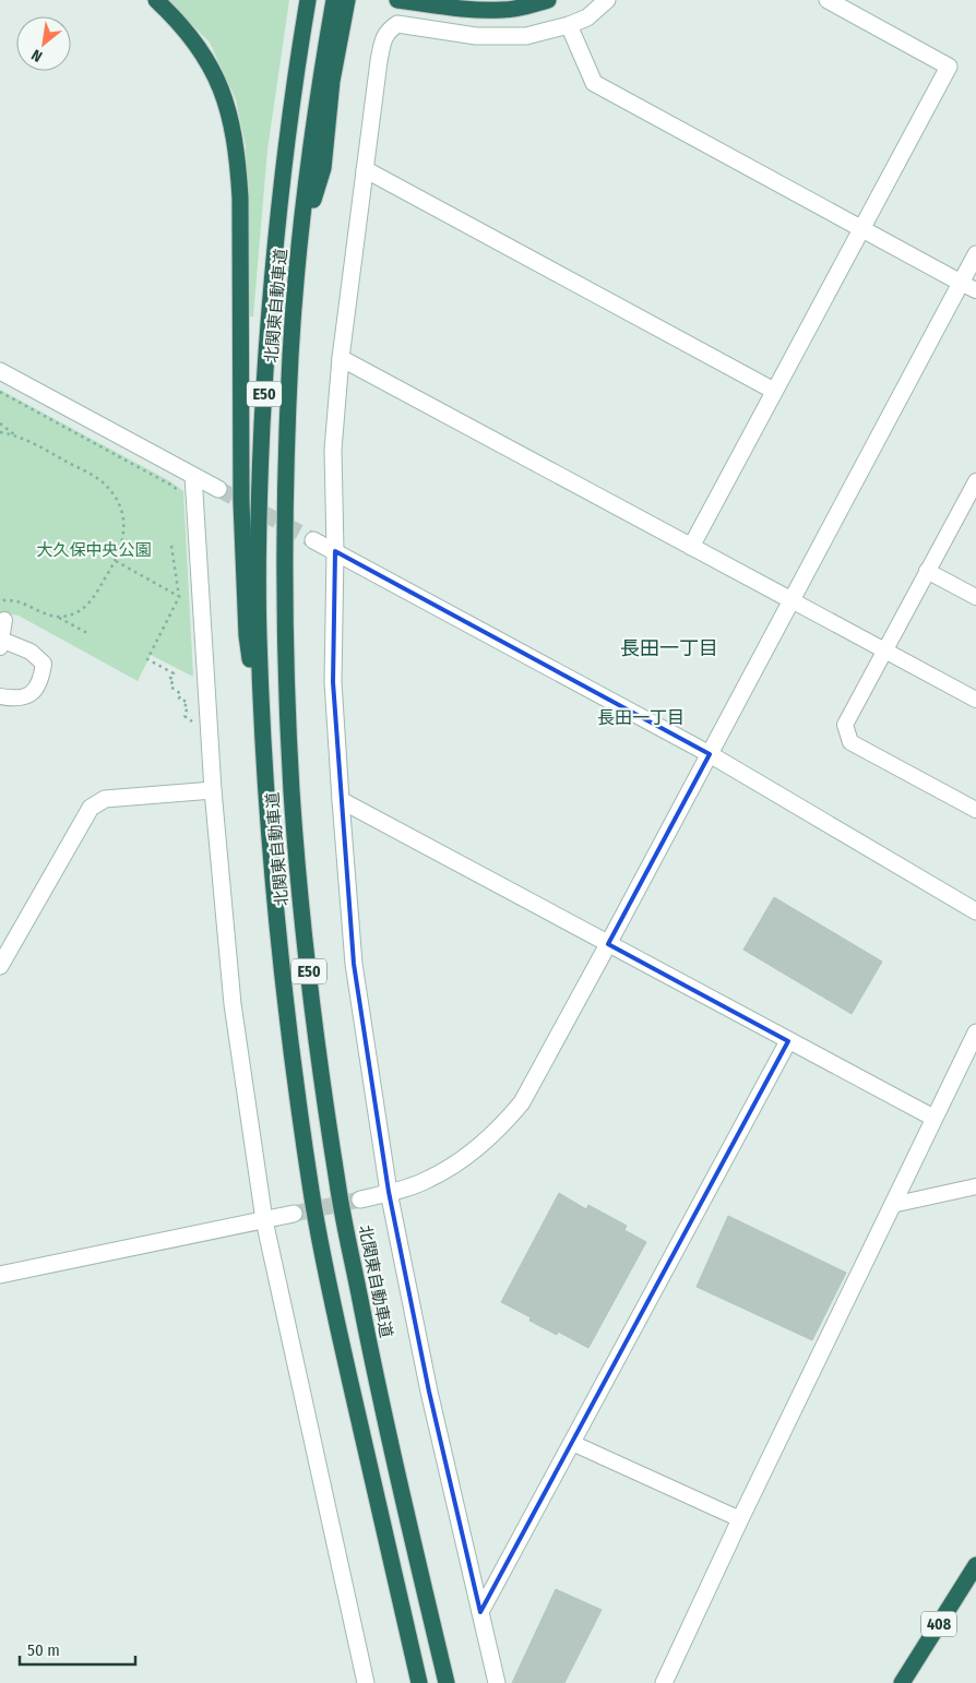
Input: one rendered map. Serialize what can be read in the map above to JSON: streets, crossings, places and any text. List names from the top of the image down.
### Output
{
  "streets": {
    "highway": ["北関東自動車道", "E50", "408"]
  },
  "districts": ["長田一丁目", "長田一丁目"],
  "parks": ["大久保中央公園"],
  "scale_bar": "50 m",
  "north": "bottom left"
}
